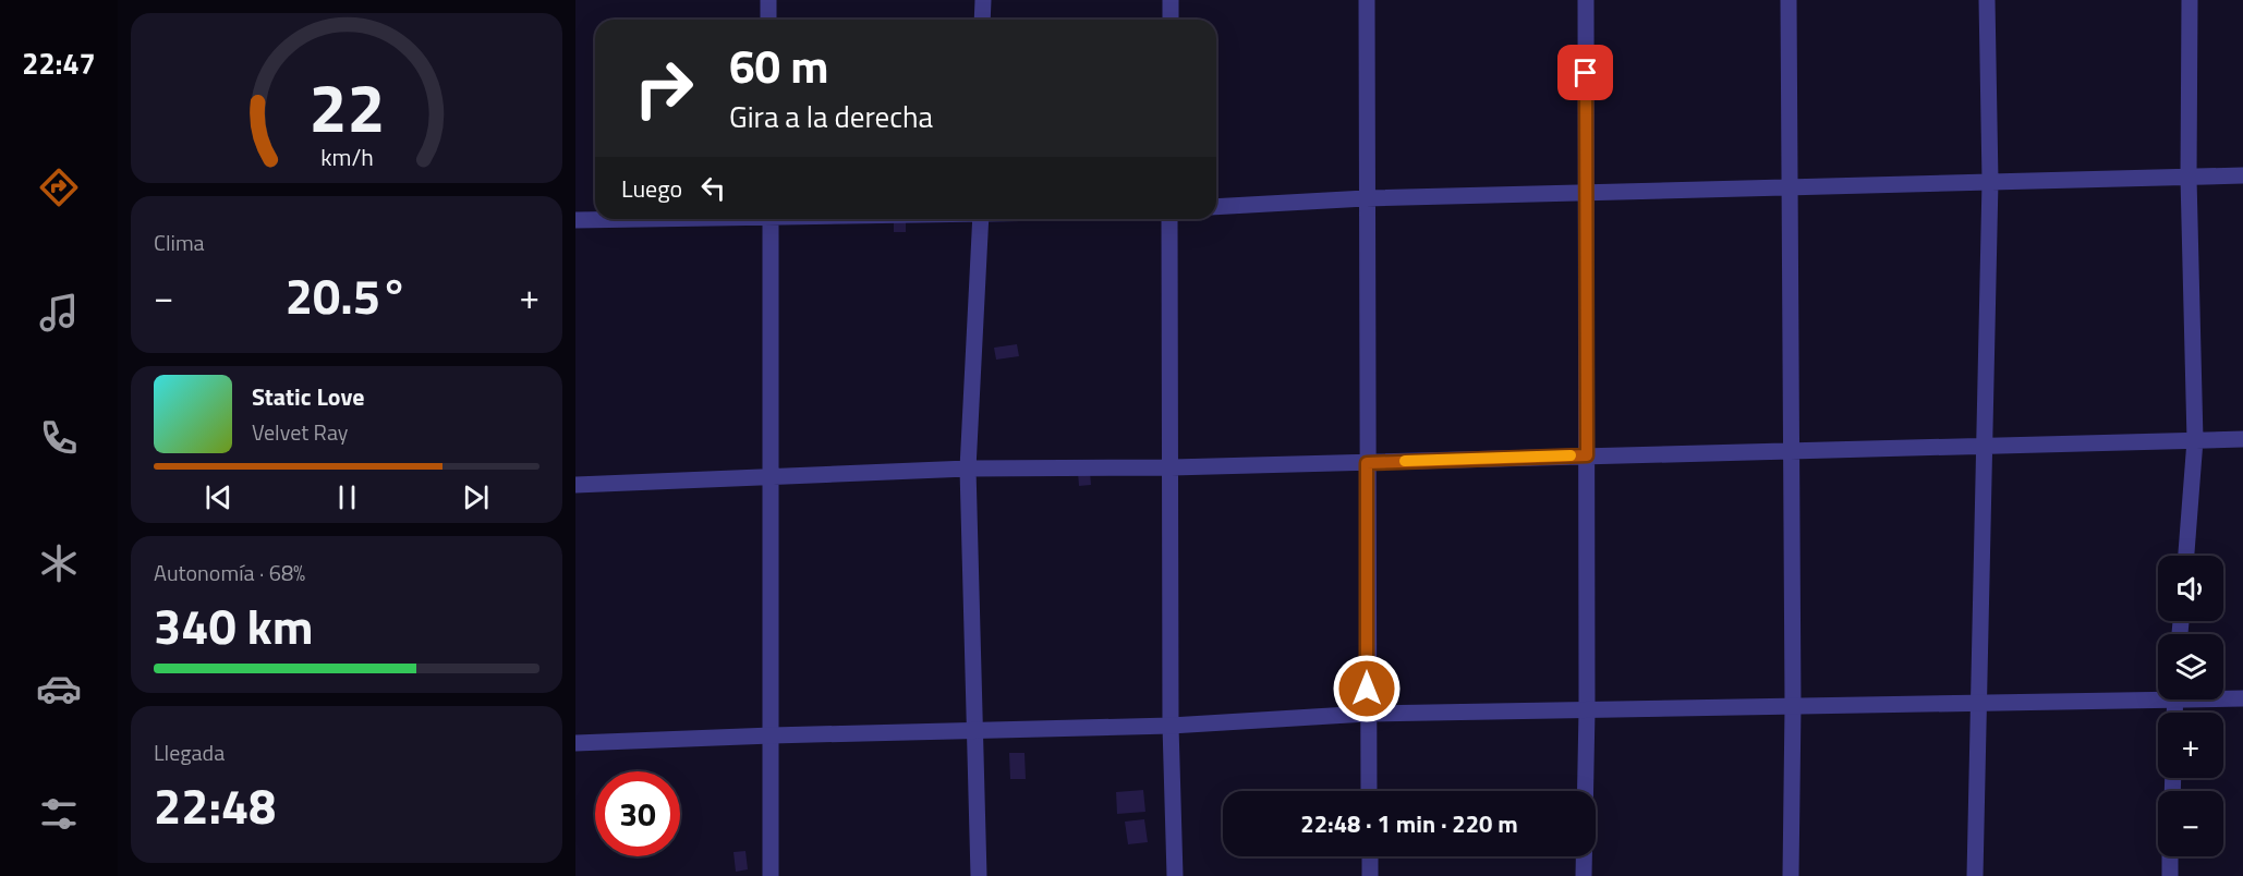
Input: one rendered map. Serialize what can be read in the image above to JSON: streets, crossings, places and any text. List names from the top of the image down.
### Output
{
  "page": {
    "tabs": "22:47",
    "turn": ["60 m", "Gira a la derecha"],
    "then": "Luego",
    "tile": [
      "Clima",
      ["Autonomía · 68%", "340 km"],
      ["Llegada", "22:48"]
    ],
    "heat": ["−", "20.5°", "+"],
    "song": ["Static Love", "Velvet Ray"],
    "map_buttons": ["+", "−"],
    "limit": "30",
    "trip": "22:48 · 1 min · 220 m",
    "gauge": ["22", "km/h"]
  }
}
